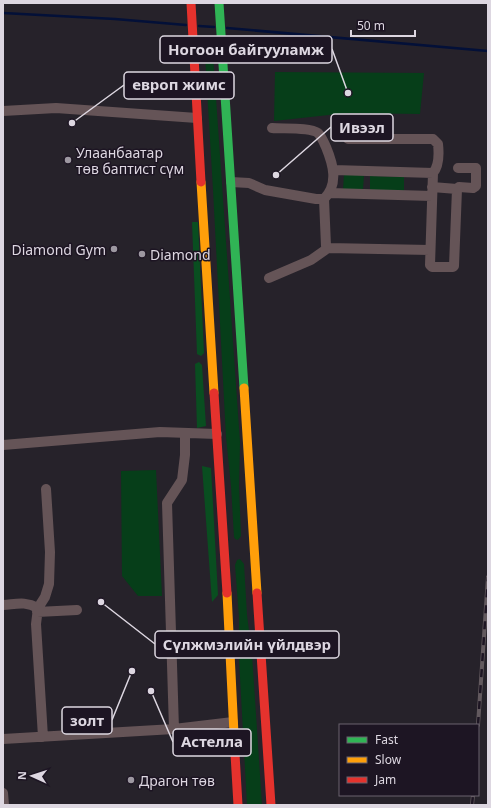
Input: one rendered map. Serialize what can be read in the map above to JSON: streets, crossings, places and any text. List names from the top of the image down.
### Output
{
  "places": [
    "Ногоон байгууламж",
    "европ жимс",
    "Улаанбаатар төв баптист сүм",
    "Ивээл",
    "Diamond Gym",
    "Diamond",
    "Сүлжмэлийн үйлдвэр",
    "золт",
    "Астелла",
    "Драгон төв"
  ],
  "legend": ["Fast", "Slow", "Jam"],
  "scale_bar": "50 m",
  "north": "left"
}
